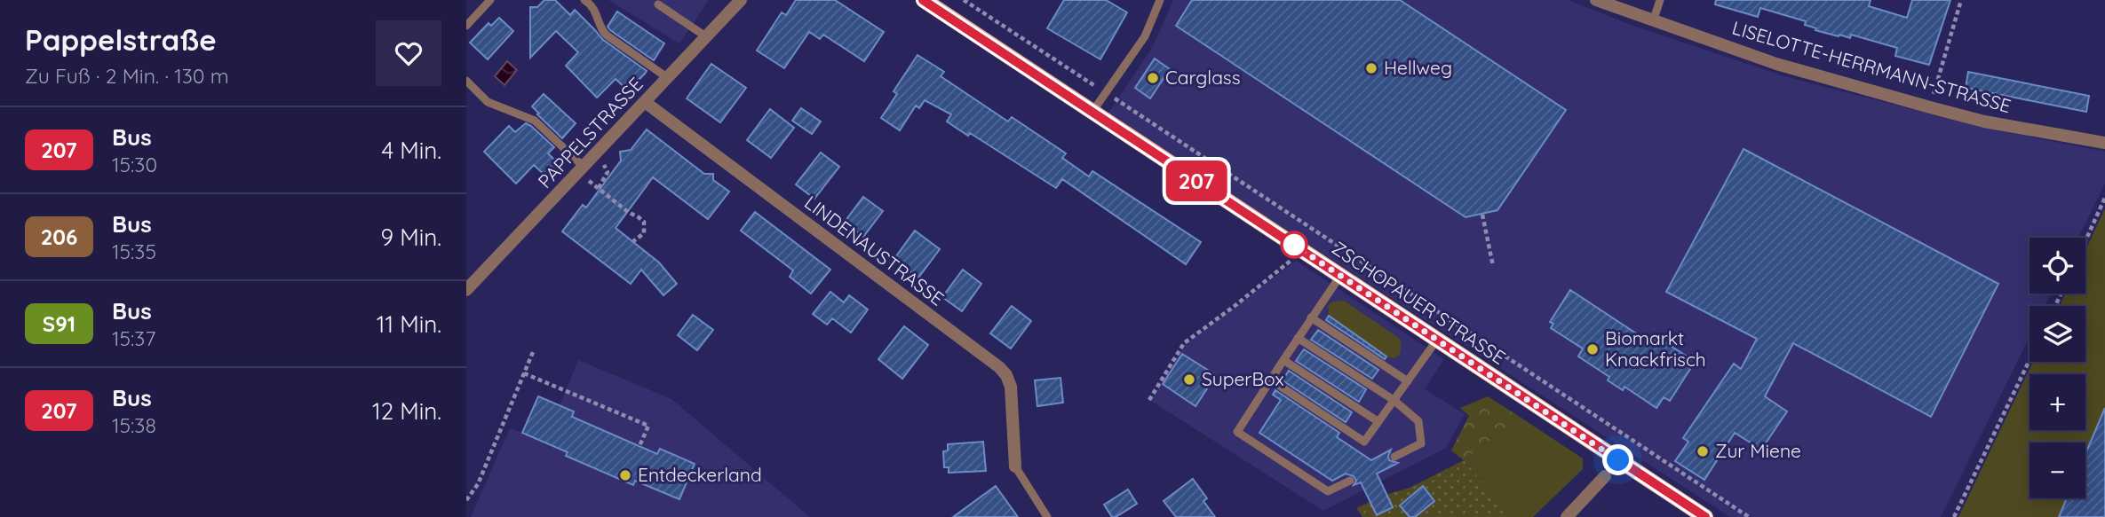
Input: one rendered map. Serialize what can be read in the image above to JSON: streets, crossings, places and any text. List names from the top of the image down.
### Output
{
  "streets": {
    "main road": ["ZSCHOPAUER STRASSE"],
    "street": ["LISELOTTE-HERRMANN-STRASSE", "PAPPELSTRASSE", "LINDENAUSTRASSE"]
  },
  "crossings": [
    ["PAPPELSTRASSE", "LINDENAUSTRASSE"]
  ],
  "places": [
    "Hellweg",
    "Carglass",
    "Biomarkt Knackfrisch",
    "SuperBox",
    "Zur Miene",
    "Entdeckerland"
  ],
  "lines": ["bus line 207"],
  "page": {
    "heading": ["Pappelstraße", "Zu Fuß · 2 Min. · 130 m"],
    "on_map": "207",
    "list": [
      {
        "mark": "207",
        "name": "Bus",
        "note": "15:30",
        "value": "4 Min."
      },
      {
        "mark": "206",
        "name": "Bus",
        "note": "15:35",
        "value": "9 Min."
      },
      {
        "mark": "S91",
        "name": "Bus",
        "note": "15:37",
        "value": "11 Min."
      },
      {
        "mark": "207",
        "name": "Bus",
        "note": "15:38",
        "value": "12 Min."
      }
    ],
    "map_buttons": ["+", "−"]
  }
}
